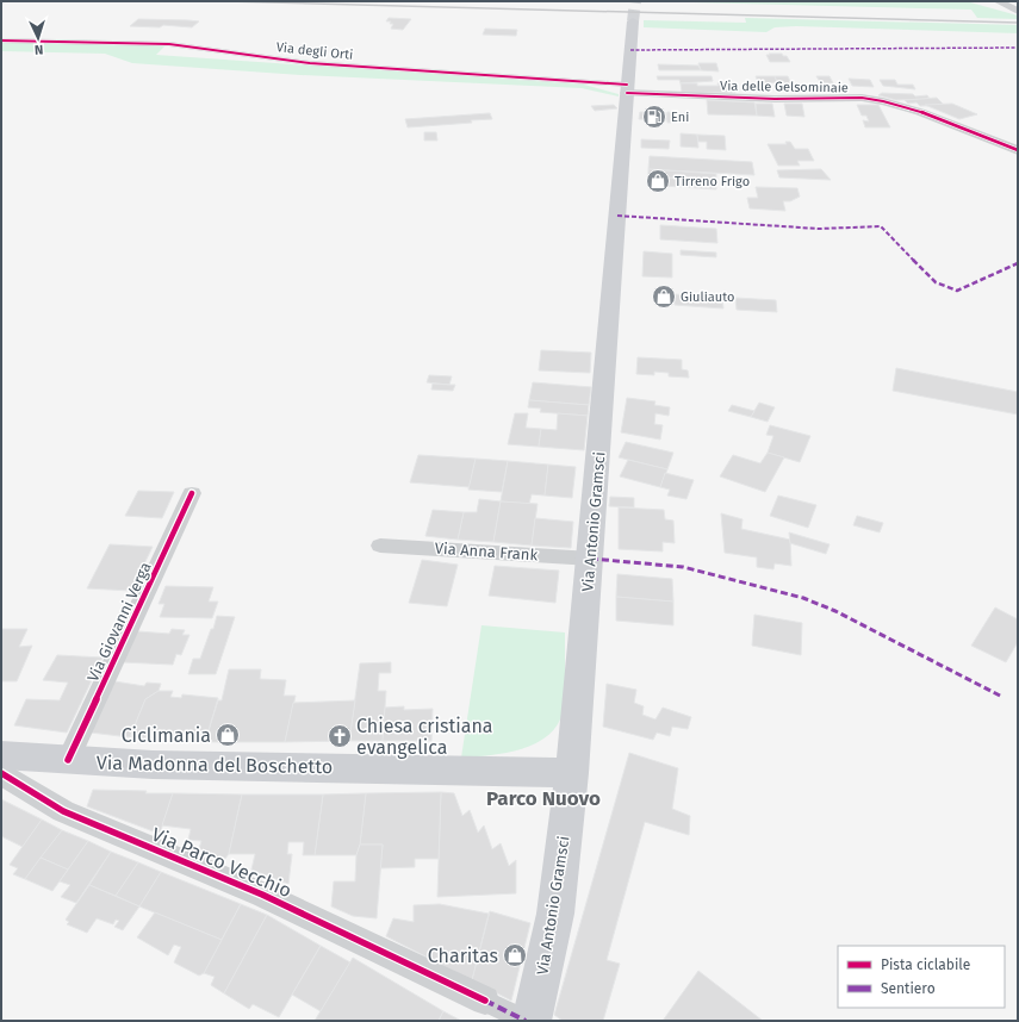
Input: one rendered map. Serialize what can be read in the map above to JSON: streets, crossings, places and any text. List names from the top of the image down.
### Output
{
  "streets": {
    "main road": ["Via Antonio Gramsci", "Via Madonna del Boschetto"],
    "street": [
      "Via degli Orti",
      "Via delle Gelsominaie",
      "Via Anna Frank",
      "Via Giovanni Verga",
      "Via Parco Vecchio"
    ]
  },
  "crossings": [
    ["Via degli Orti", "Via delle Gelsominaie"],
    ["Via degli Orti", "Via Antonio Gramsci"],
    ["Via delle Gelsominaie", "Via Antonio Gramsci"],
    ["Via Antonio Gramsci", "Via Anna Frank"],
    ["Via Antonio Gramsci", "Via Madonna del Boschetto"],
    ["Via Giovanni Verga", "Via Madonna del Boschetto"]
  ],
  "districts": ["Parco Nuovo"],
  "places": {
    "fuel station": ["Eni"],
    "shop": [
      "Tirreno Frigo",
      "Giuliauto",
      "Ciclimania",
      "Charitas"
    ],
    "church": ["Chiesa cristiana evangelica"]
  },
  "legend": ["Pista ciclabile", "Sentiero"],
  "north": "bottom"
}
